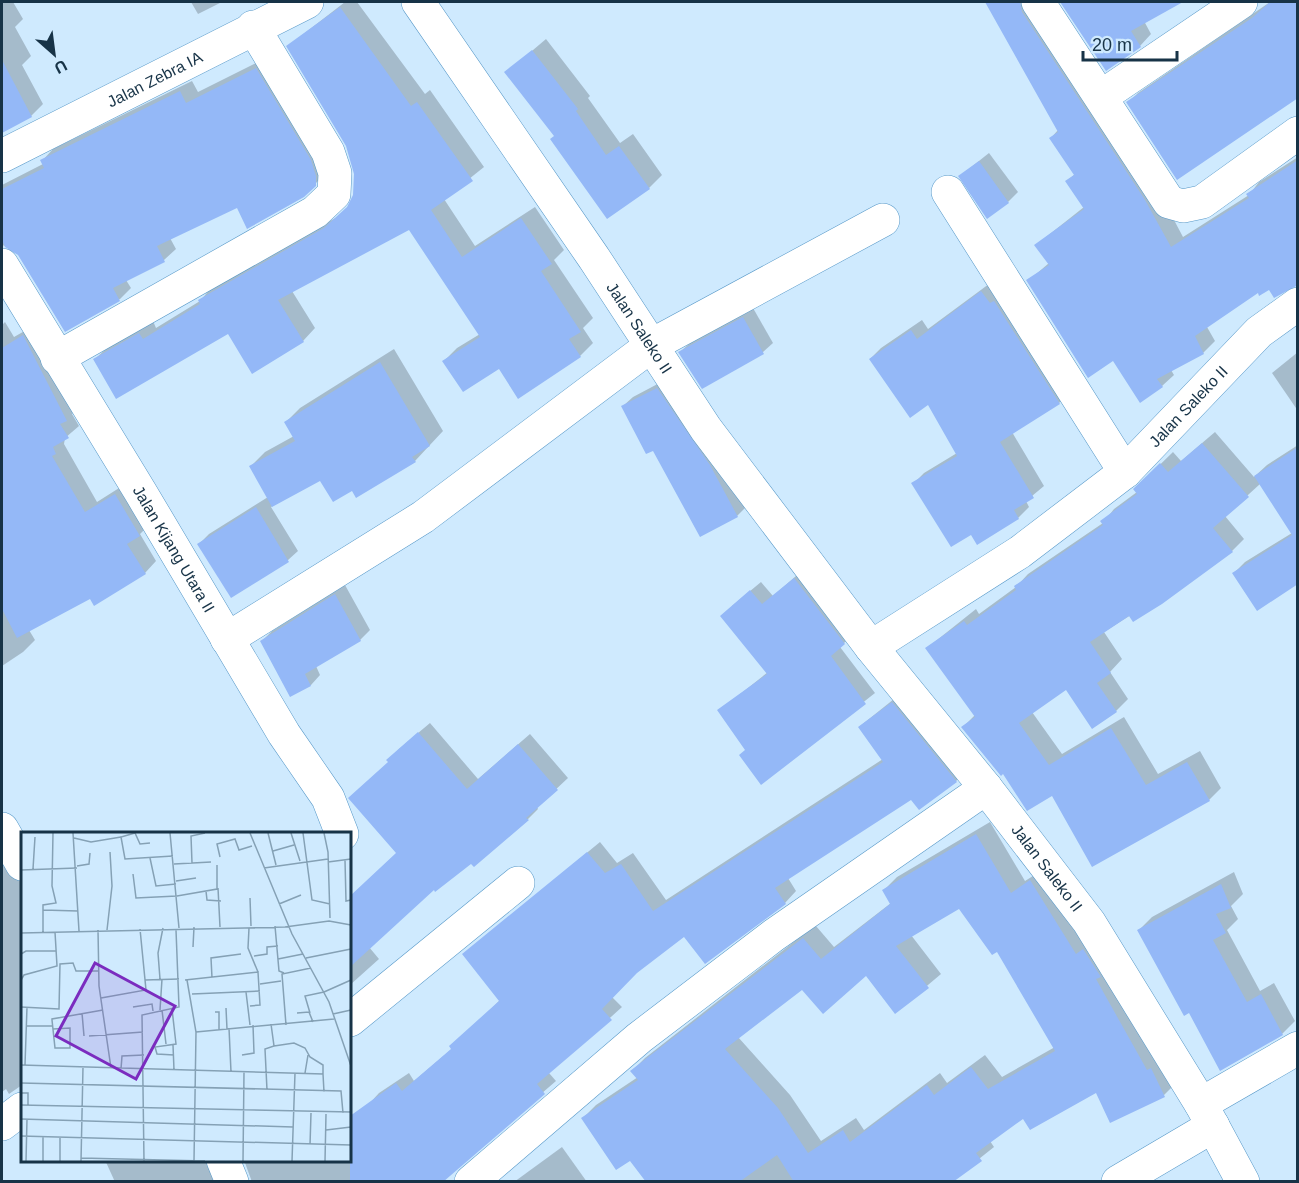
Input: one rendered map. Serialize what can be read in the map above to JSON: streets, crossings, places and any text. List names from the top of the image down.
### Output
{
  "streets": {
    "street": ["Jalan Zebra IA", "Jalan Saleko II", "Jalan Kijang Utara II"]
  },
  "scale_bar": "20 m",
  "north": "bottom right"
}
